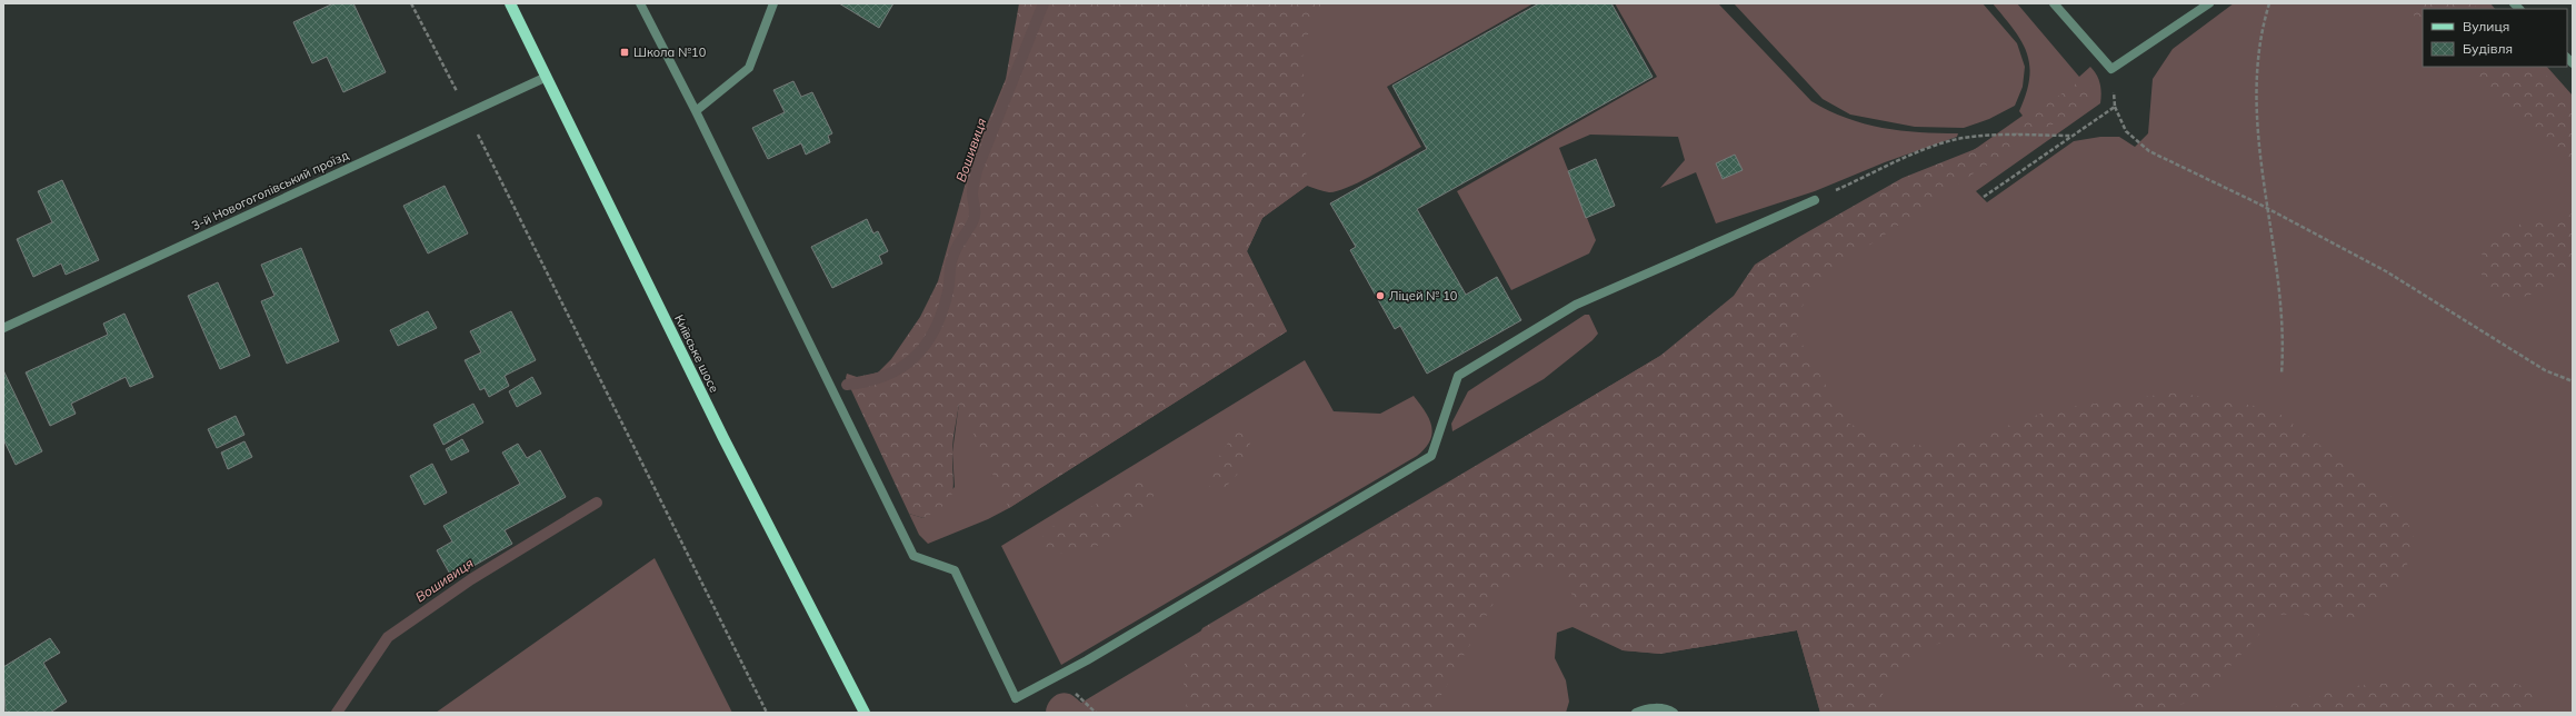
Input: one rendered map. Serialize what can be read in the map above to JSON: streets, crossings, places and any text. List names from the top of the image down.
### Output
{
  "streets": {
    "main road": ["Київське шосе"],
    "street": ["3-й Новогоголівський проїзд"]
  },
  "crossings": [
    ["3-й Новогоголівський проїзд", "Київське шосе"]
  ],
  "water": ["Вошивиця"],
  "places": {
    "transit": ["Школа №10"],
    "other": ["Ліцей № 10"]
  },
  "legend": ["Вулиця", "Будівля"]
}
